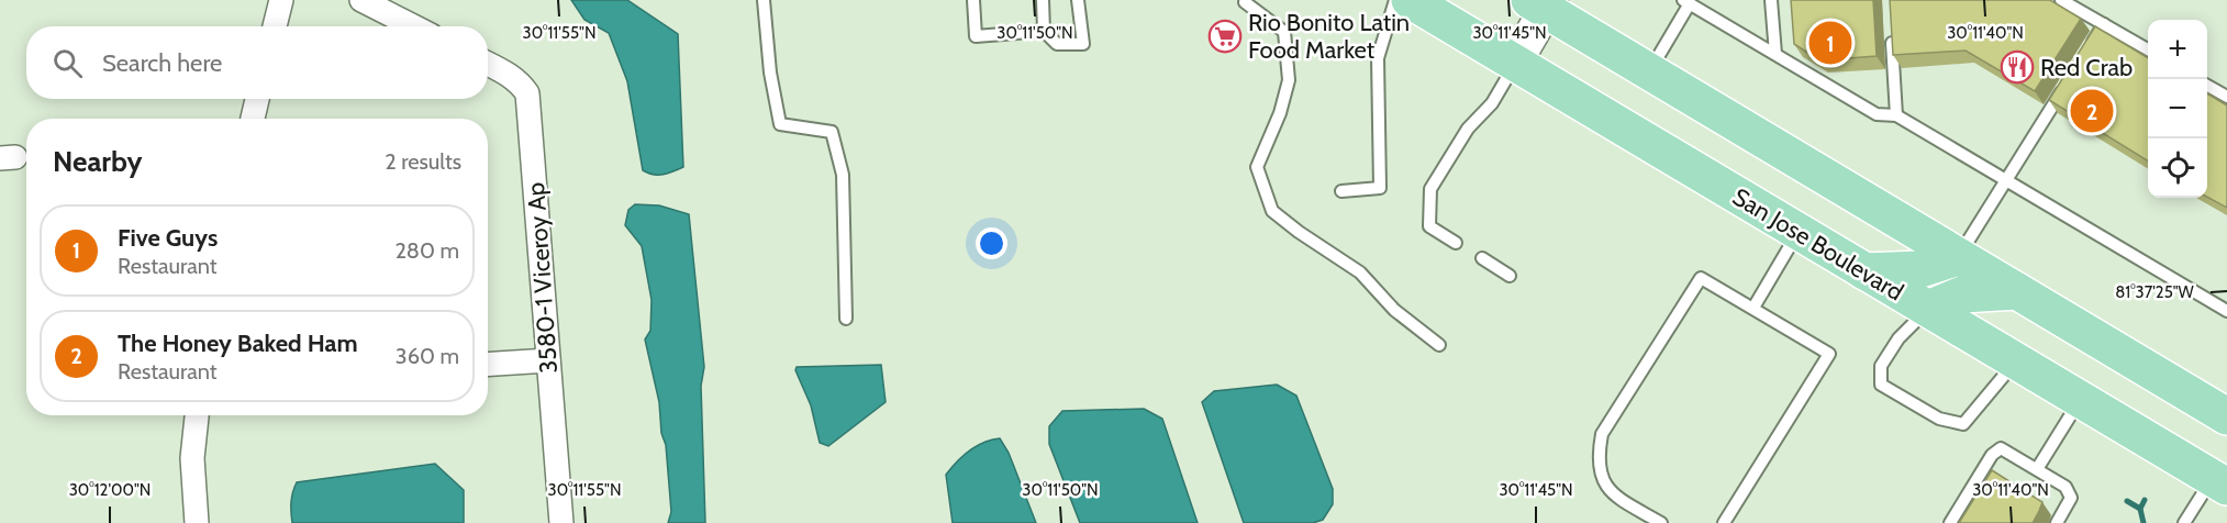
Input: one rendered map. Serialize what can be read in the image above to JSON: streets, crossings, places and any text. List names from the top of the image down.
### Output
{
  "streets": {
    "main road": ["San Jose Boulevard"],
    "street": ["3580-1 Viceroy Ap"]
  },
  "places": {
    "supermarket": ["Rio Bonito Latin Food Market"],
    "restaurant": ["Red Crab"]
  },
  "page": {
    "pins": ["1", "2"],
    "map_buttons": ["+", "−"],
    "search": "Search here",
    "heading": ["Nearby", "2 results"],
    "list": [
      {
        "mark": "1",
        "name": "Five Guys",
        "note": "Restaurant",
        "value": "280 m"
      },
      {
        "mark": "2",
        "name": "The Honey Baked Ham",
        "note": "Restaurant",
        "value": "360 m"
      }
    ]
  },
  "coordinates": [
    "30°11'55\"N",
    "30°11'50\"N",
    "30°11'45\"N",
    "30°11'40\"N",
    "81°37'25\"W",
    "30°12'00\"N"
  ]
}
